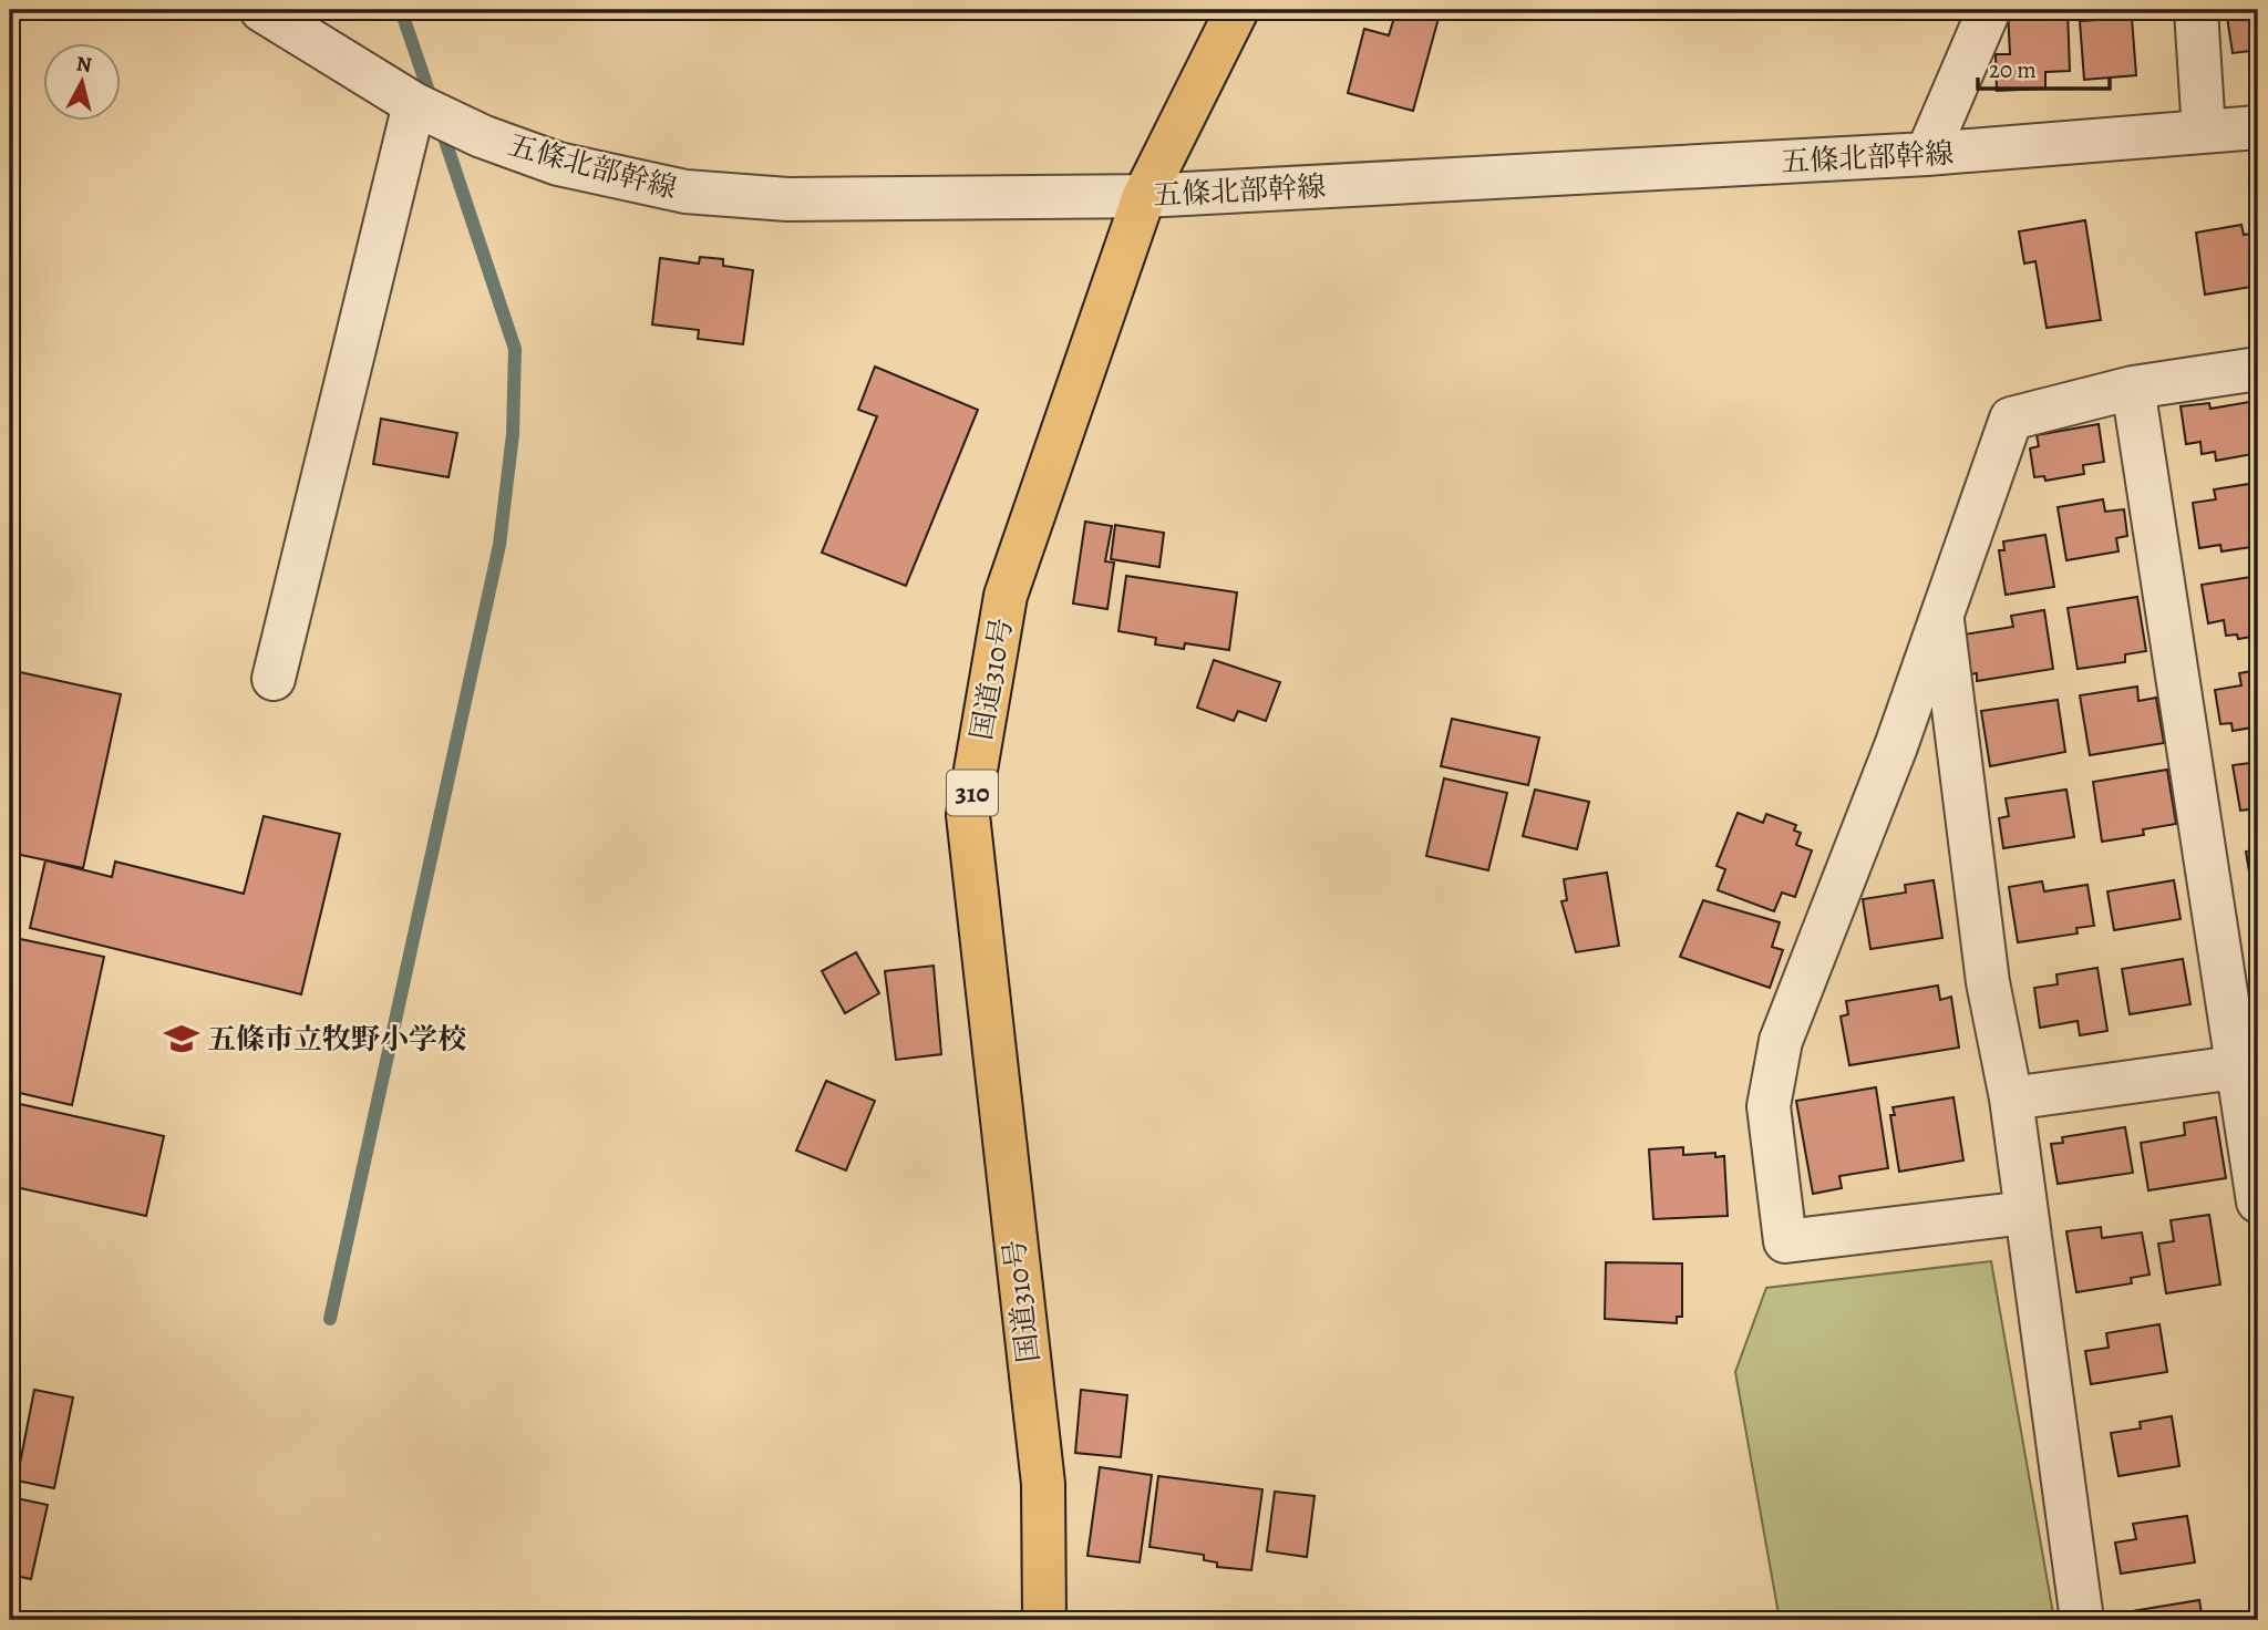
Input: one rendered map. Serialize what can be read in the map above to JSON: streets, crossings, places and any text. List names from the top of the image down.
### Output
{
  "streets": {
    "highway": ["国道310号", "310"],
    "street": ["五條北部幹線"]
  },
  "crossings": [
    ["五條北部幹線", "国道310号"]
  ],
  "places": {
    "school or university": ["五條市立牧野小学校"]
  },
  "scale_bar": "20 m",
  "north": "top"
}
